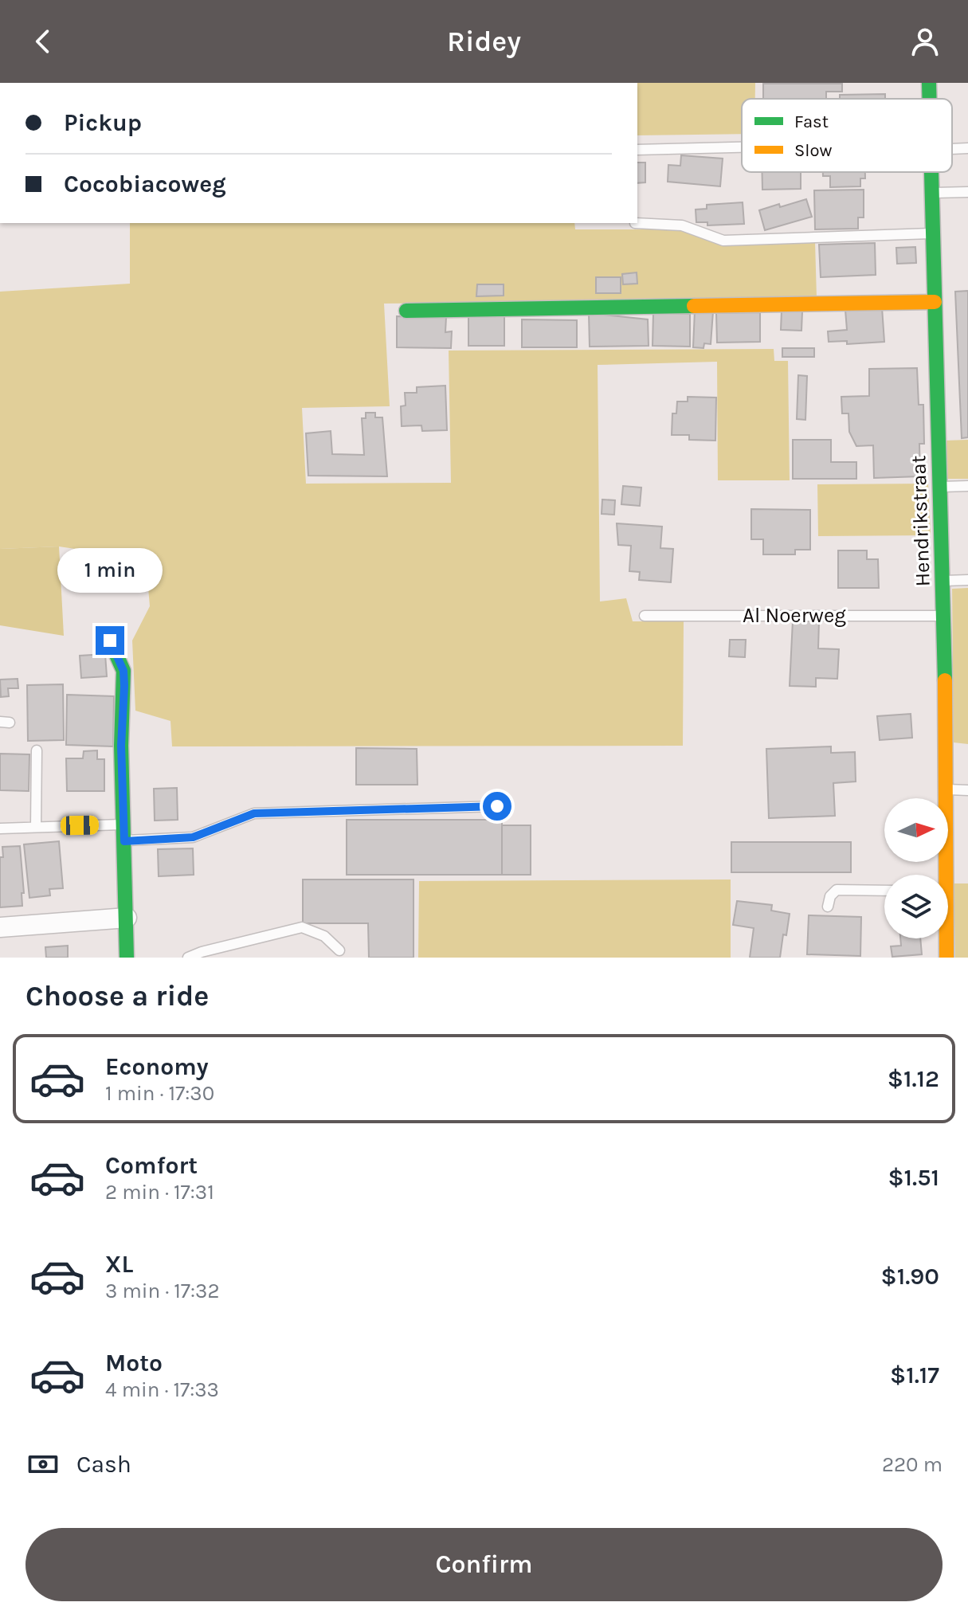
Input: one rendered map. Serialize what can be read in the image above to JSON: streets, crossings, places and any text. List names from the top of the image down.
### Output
{
  "streets": {
    "street": ["Hendrikstraat"],
    "lane": ["Al Noerweg"]
  },
  "crossings": [
    ["Hendrikstraat", "Al Noerweg"]
  ],
  "legend": ["Fast", "Slow"],
  "north": "right",
  "page": {
    "header": "Ridey",
    "banner": ["Pickup", "Cocobiacoweg"],
    "bubble": "1 min",
    "heading": "Choose a ride",
    "list": [
      {
        "name": "Economy",
        "note": "1 min · 17:30",
        "value": "$1.12"
      },
      {
        "name": "Comfort",
        "note": "2 min · 17:31",
        "value": "$1.51"
      },
      {
        "name": "XL",
        "note": "3 min · 17:32",
        "value": "$1.90"
      },
      {
        "name": "Moto",
        "note": "4 min · 17:33",
        "value": "$1.17"
      }
    ],
    "pay": ["Cash", "220 m"],
    "buttons": "Confirm"
  }
}
